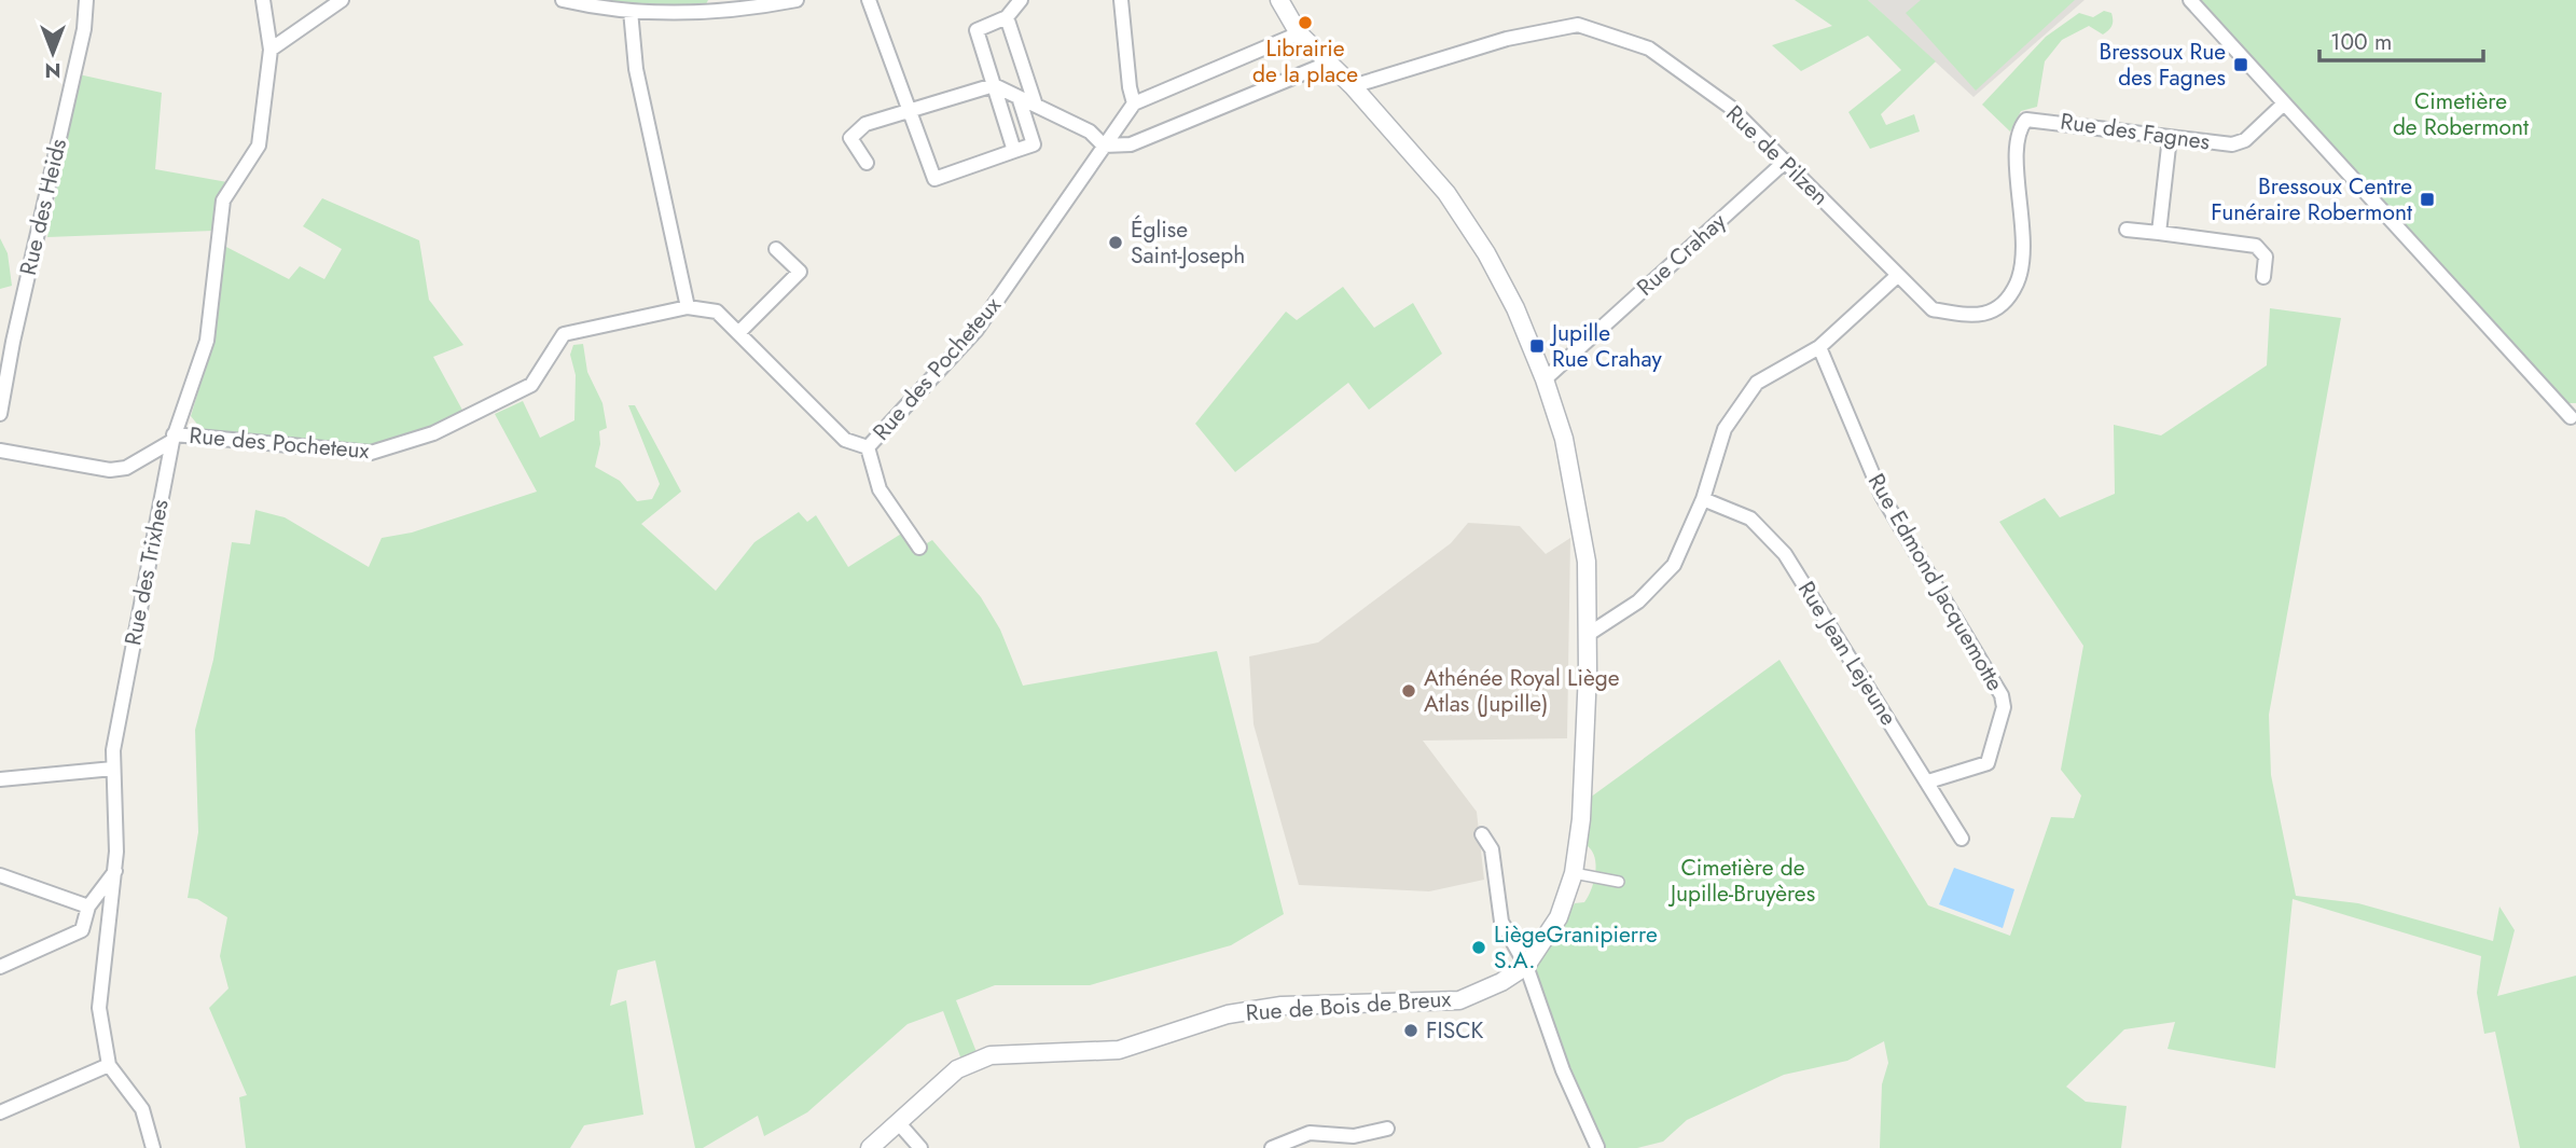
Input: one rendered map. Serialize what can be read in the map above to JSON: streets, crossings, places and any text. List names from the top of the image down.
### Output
{
  "streets": {
    "street": [
      "Rue des Fagnes",
      "Rue de Pilzen",
      "Rue des Heids",
      "Rue Crahay",
      "Rue des Pocheteux",
      "Rue des Trixhes",
      "Rue Edmond Jacquemotte",
      "Rue Jean Lejeune",
      "Rue de Bois de Breux"
    ]
  },
  "crossings": [
    ["Rue des Fagnes", "Rue de Pilzen"],
    ["Rue de Pilzen", "Rue Crahay"],
    ["Rue de Pilzen", "Rue de Bois de Breux"],
    ["Rue Crahay", "Rue de Bois de Breux"],
    ["Rue des Pocheteux", "Rue des Trixhes"],
    ["Rue Edmond Jacquemotte", "Rue Jean Lejeune"]
  ],
  "parks": ["Cimetière de Robermont", "Cimetière de Jupille-Bruyères"],
  "places": {
    "other": [
      "Librairie de la place",
      "Église Saint-Joseph",
      "Athénée Royal Liège Atlas (Jupille)",
      "LiègeGranipierre S.A.",
      "FISCK"
    ],
    "transit": ["Bressoux Rue des Fagnes", "Bressoux Centre Funéraire Robermont", "Jupille Rue Crahay"]
  },
  "scale_bar": "100 m",
  "north": "bottom"
}
